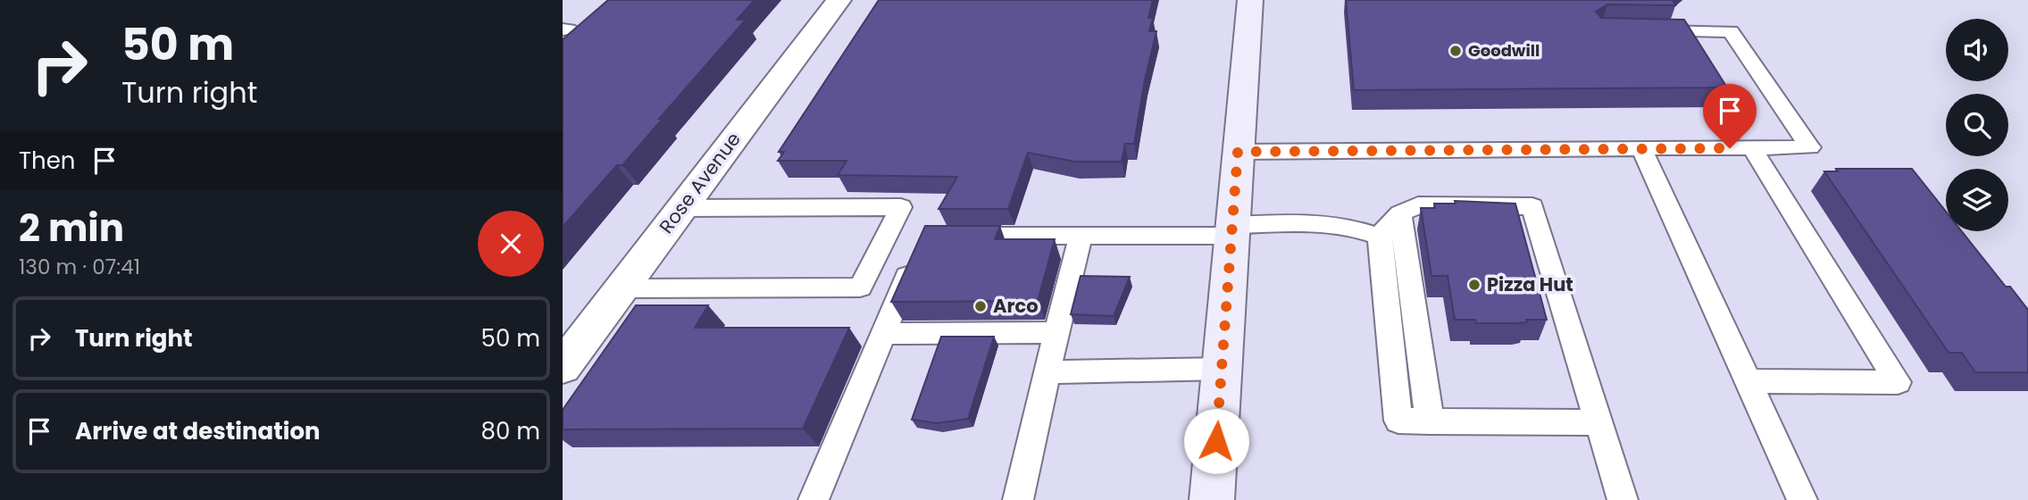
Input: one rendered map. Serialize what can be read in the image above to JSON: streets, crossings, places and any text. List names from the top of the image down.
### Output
{
  "streets": {
    "street": ["Rose Avenue"]
  },
  "places": ["Goodwill", "Pizza Hut", "Arco"],
  "page": {
    "turn": ["50 m", "Turn right"],
    "then": "Then",
    "heading": ["2 min", "130 m · 07:41"],
    "list": [
      {
        "name": "Turn right",
        "value": "50 m"
      },
      {
        "name": "Arrive at destination",
        "value": "80 m"
      }
    ]
  }
}
